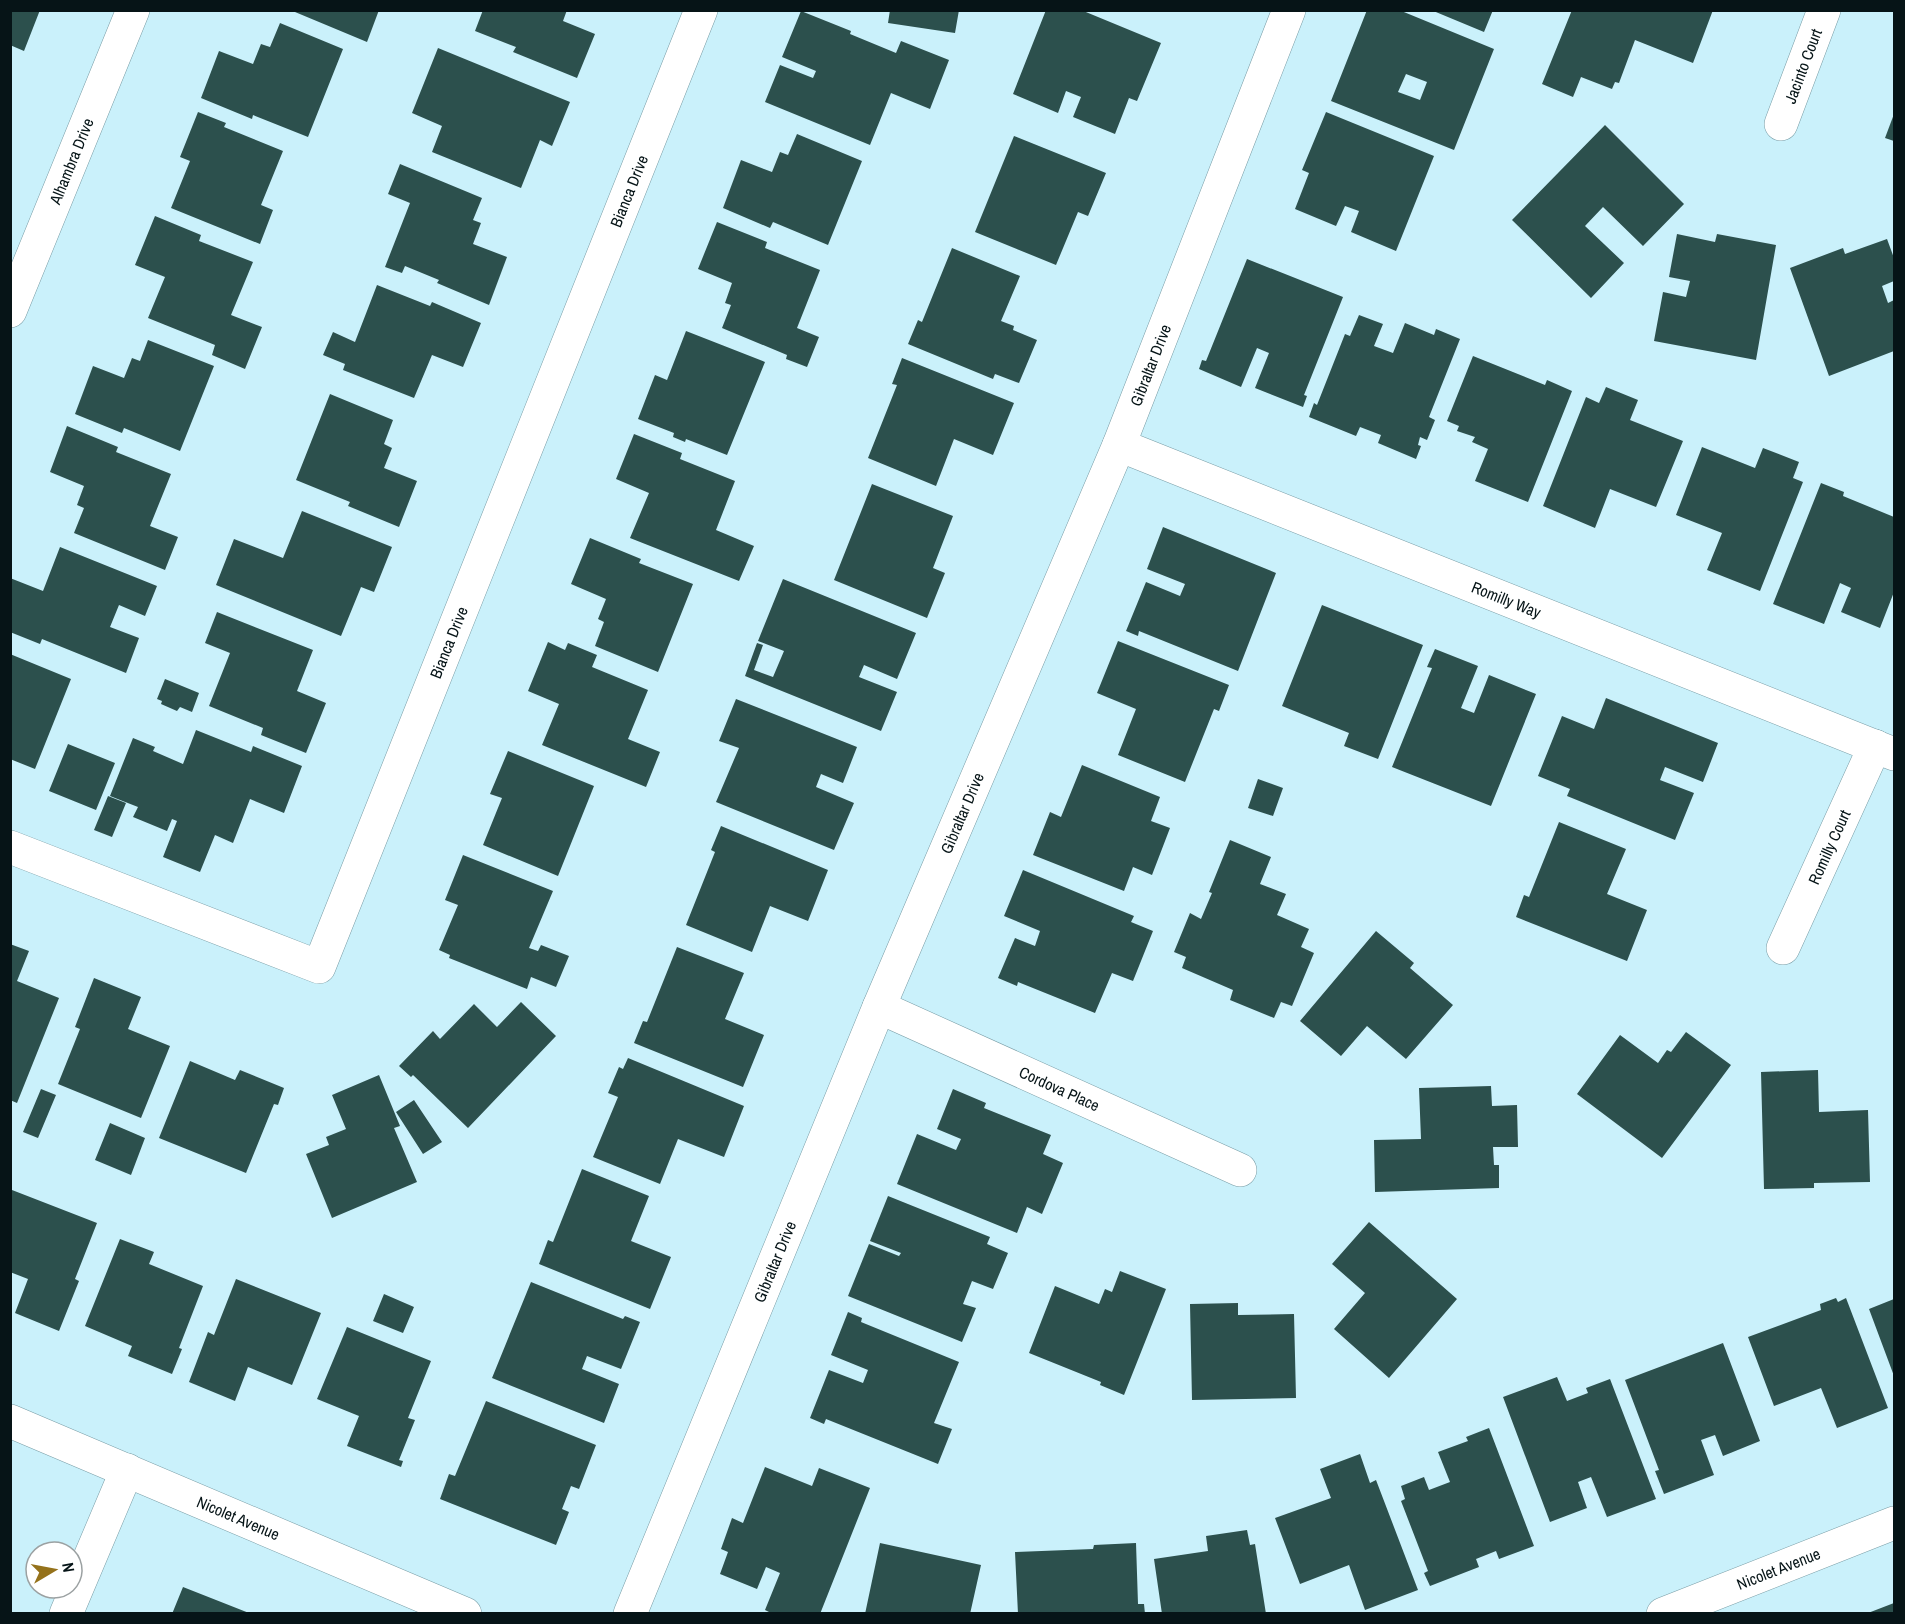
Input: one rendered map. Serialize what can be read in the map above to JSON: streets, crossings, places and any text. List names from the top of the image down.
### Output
{
  "streets": {
    "street": [
      "Jacinto Court",
      "Alhambra Drive",
      "Bianca Drive",
      "Gibraltar Drive",
      "Romilly Way",
      "Romilly Court",
      "Cordova Place",
      "Nicolet Avenue"
    ]
  },
  "crossings": [
    ["Gibraltar Drive", "Romilly Way"],
    ["Gibraltar Drive", "Cordova Place"],
    ["Romilly Way", "Romilly Court"]
  ],
  "north": "right"
}
